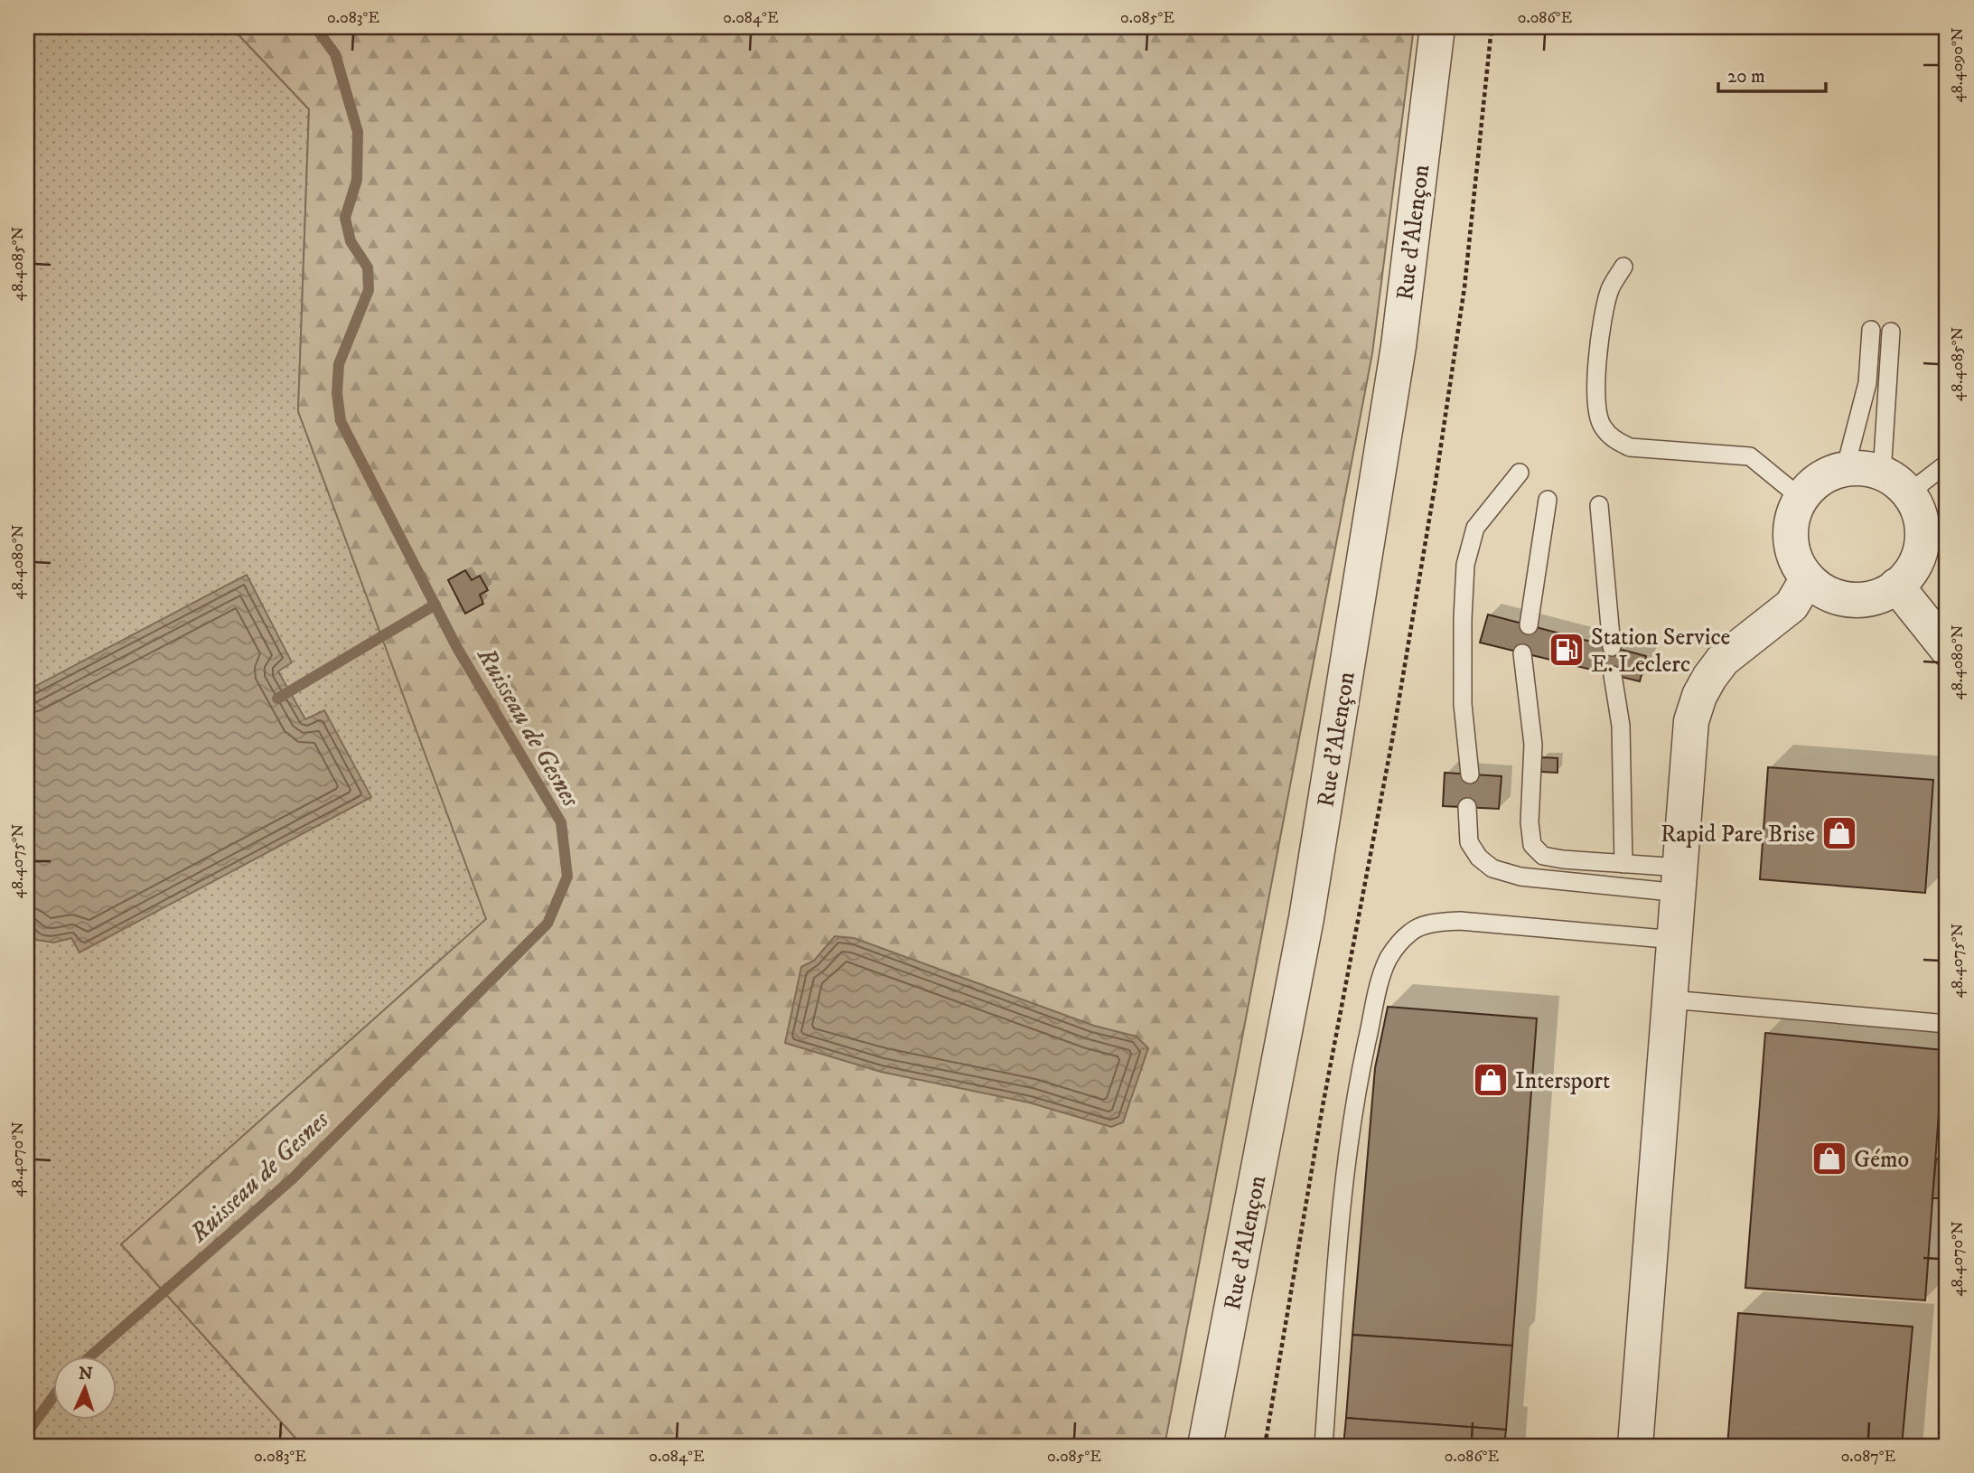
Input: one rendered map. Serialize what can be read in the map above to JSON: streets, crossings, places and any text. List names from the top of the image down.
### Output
{
  "streets": {
    "street": ["Rue d'Alençon"]
  },
  "water": ["Ruisseau de Gesnes"],
  "places": {
    "fuel station": ["Station Service E. Leclerc"],
    "shop": ["Rapid Pare Brise", "Intersport", "Gémo"]
  },
  "scale_bar": "20 m",
  "north": "top",
  "coordinates": [
    "0.083°E",
    "0.084°E",
    "0.085°E",
    "0.086°E",
    "48.4090°N",
    "48.4085°N",
    "48.4080°N",
    "48.4075°N",
    "48.4070°N",
    "0.087°E"
  ]
}
